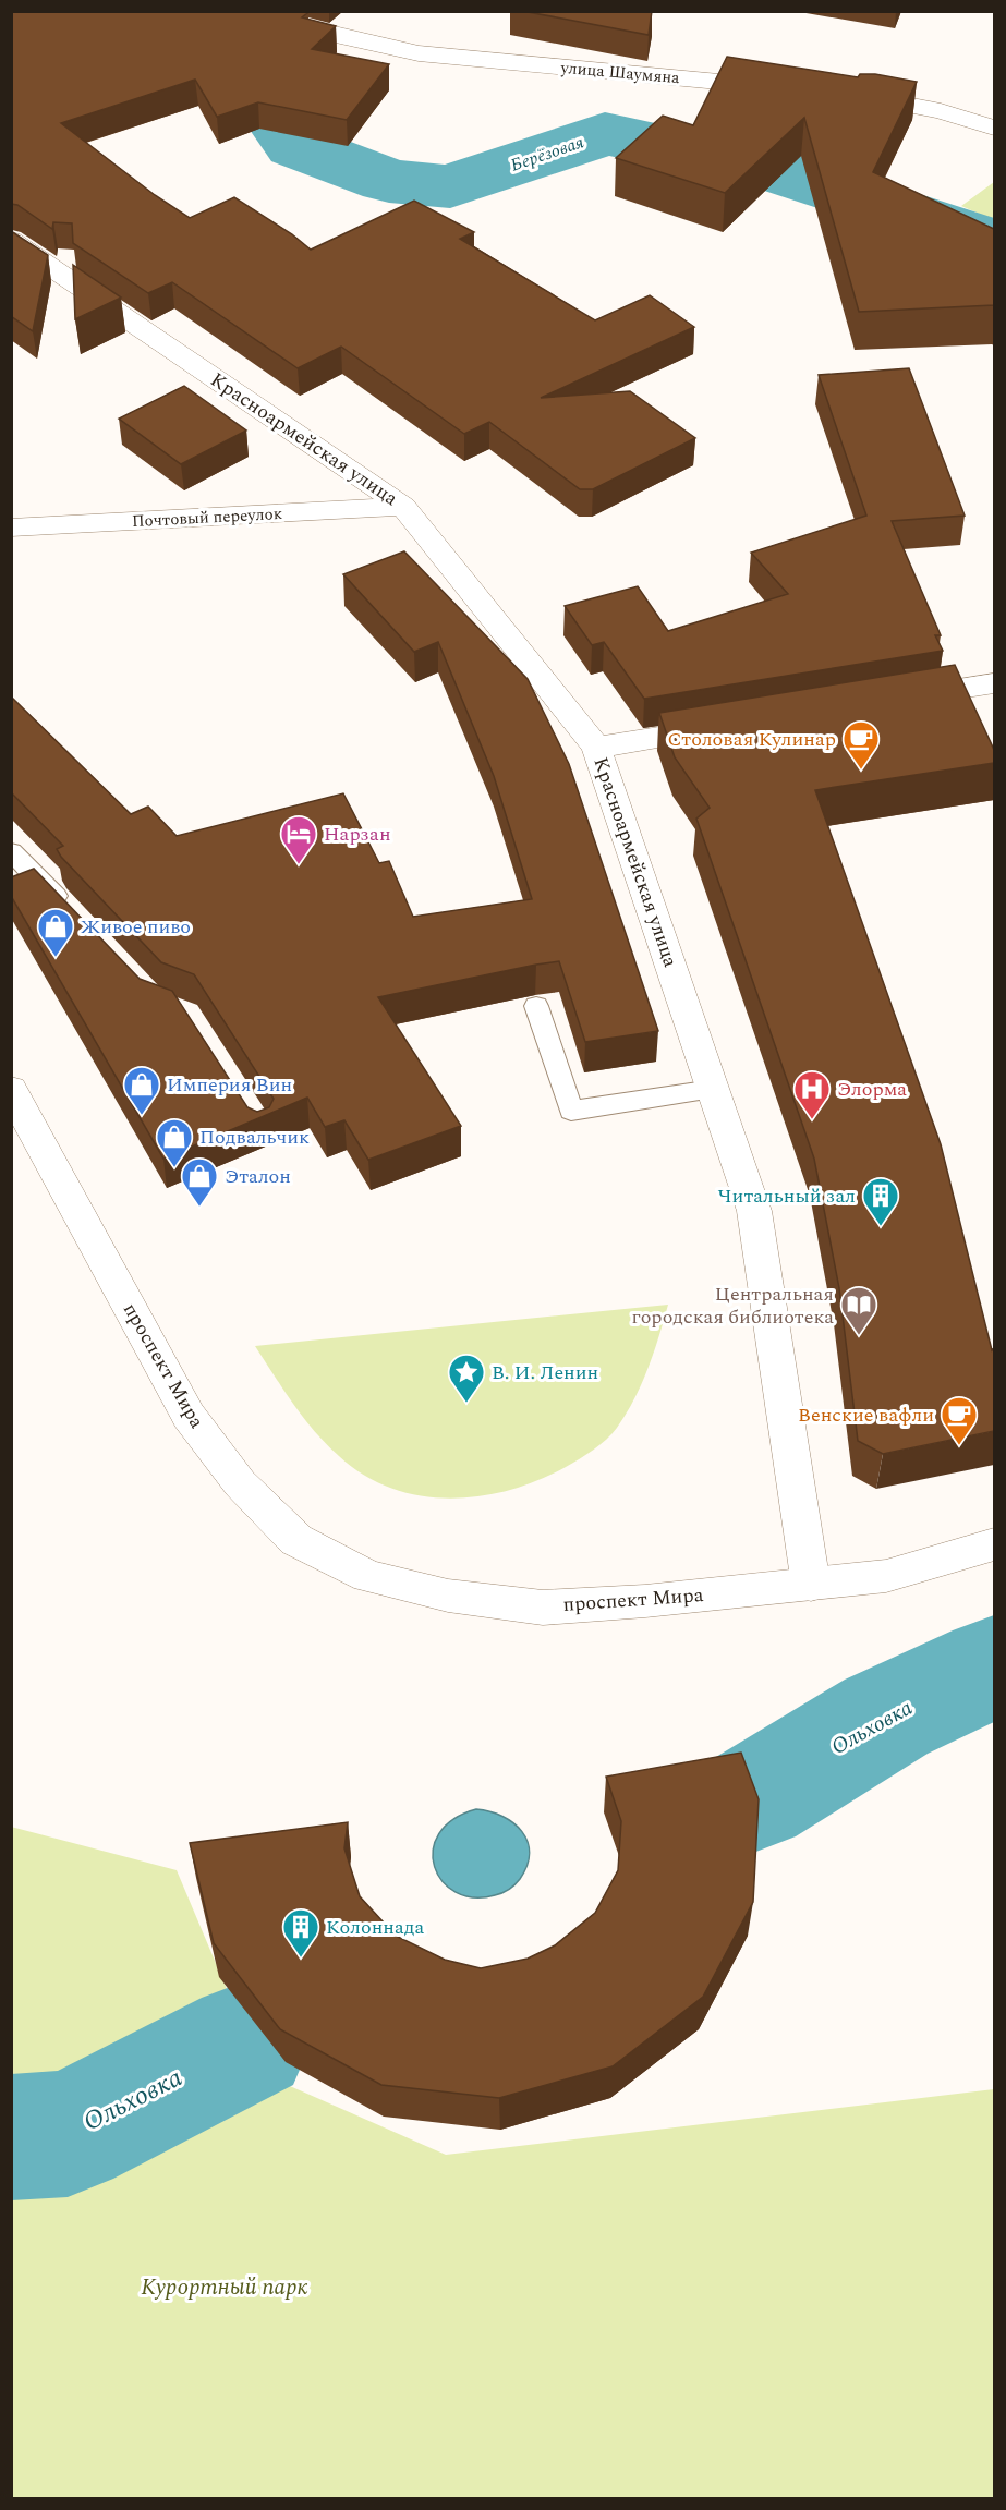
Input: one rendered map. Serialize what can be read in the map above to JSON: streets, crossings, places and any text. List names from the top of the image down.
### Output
{
  "streets": {
    "street": [
      "улица Шаумяна",
      "Красноармейская улица",
      "Почтовый переулок",
      "проспект Мира"
    ]
  },
  "crossings": [
    ["Красноармейская улица", "Почтовый переулок"],
    ["Красноармейская улица", "проспект Мира"]
  ],
  "water": ["Берёзовая", "Ольховка"],
  "parks": ["Курортный парк"],
  "places": {
    "cafe": ["Столовая Кулинар", "Венские вафли"],
    "hotel": ["Нарзан"],
    "shop": [
      "Живое пиво",
      "Империя Вин",
      "Подвальчик",
      "Эталон"
    ],
    "hospital": ["Элорма"],
    "building": ["Читальный зал", "Колоннада"],
    "library": ["Центральная городская библиотека"],
    "place": ["В. И. Ленин"]
  }
}
